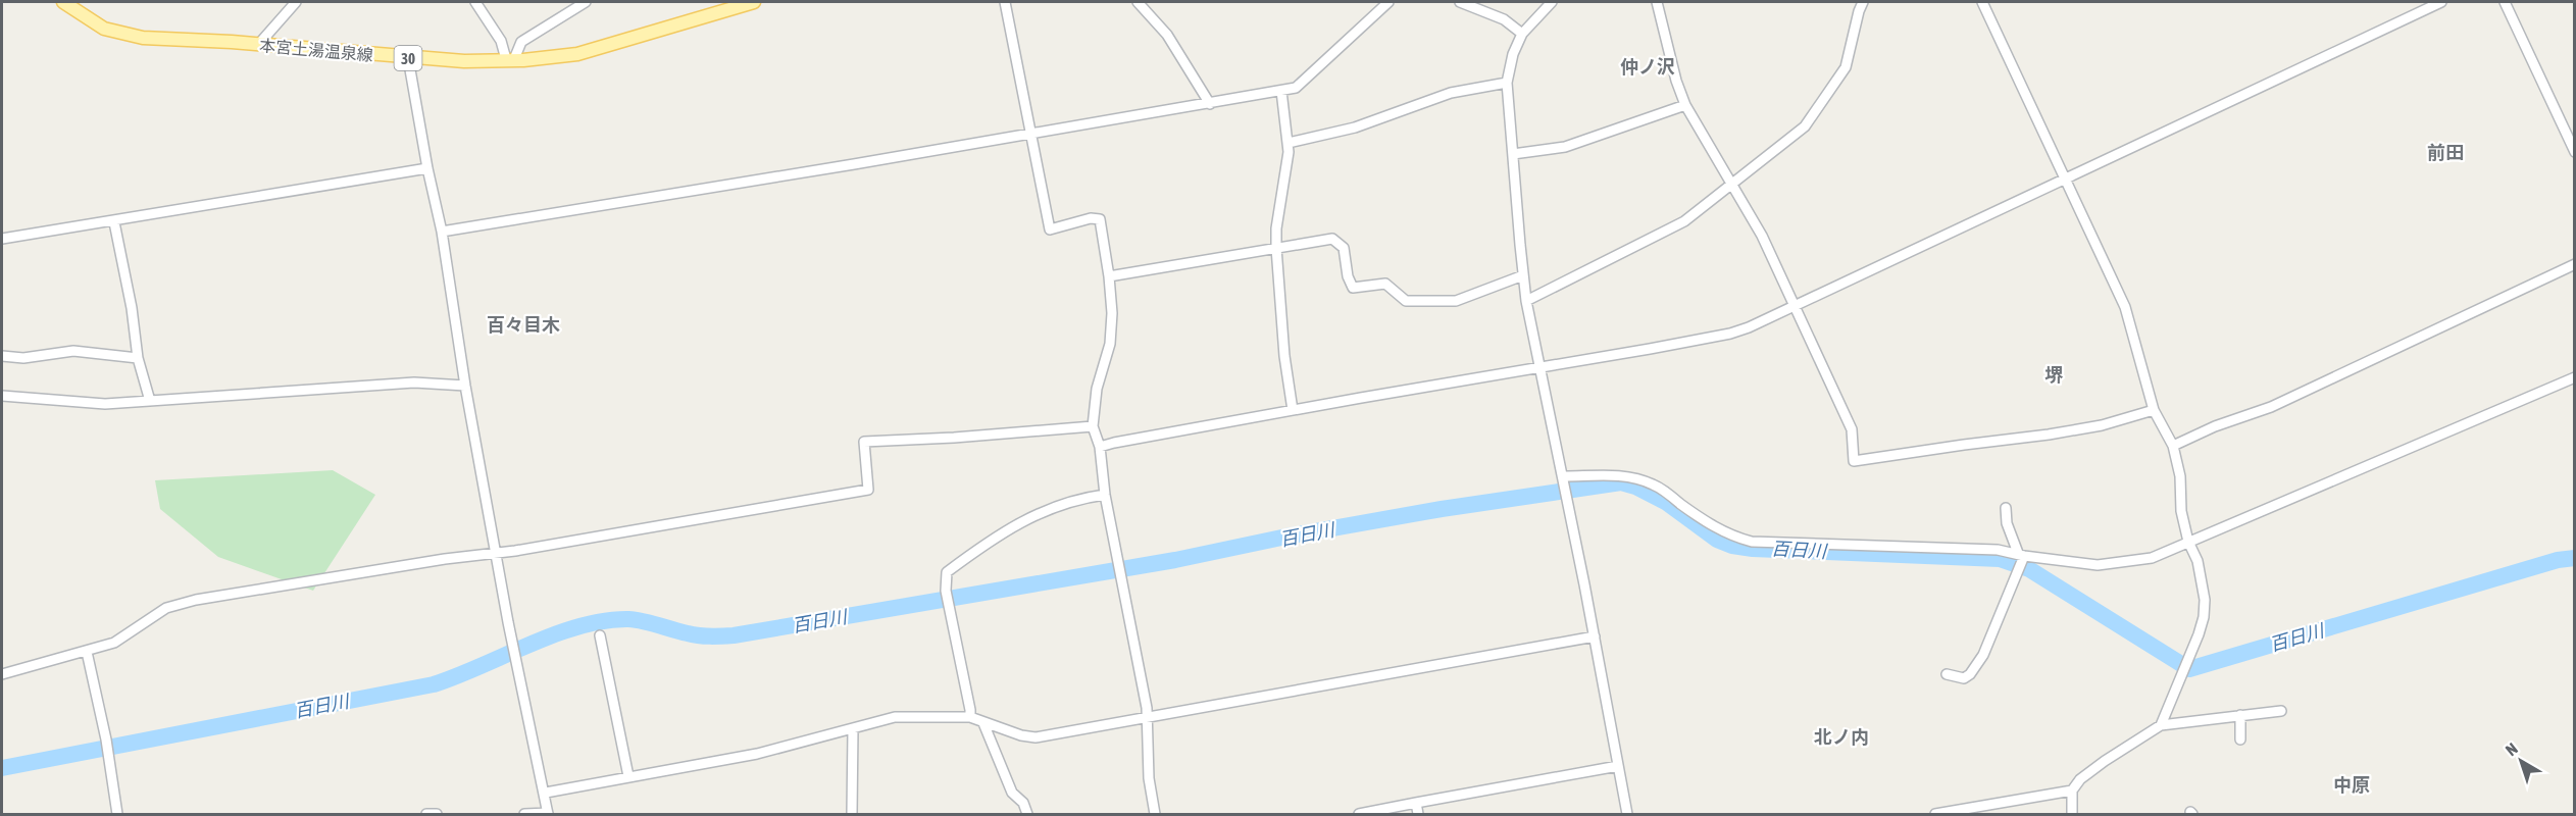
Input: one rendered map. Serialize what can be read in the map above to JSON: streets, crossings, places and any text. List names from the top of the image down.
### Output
{
  "streets": {
    "main road": ["本宮土湯温泉線", "30"]
  },
  "districts": [
    "仲ノ沢",
    "前田",
    "百々目木",
    "堺",
    "北ノ内",
    "中原"
  ],
  "water": ["百日川"],
  "north": "top left"
}
